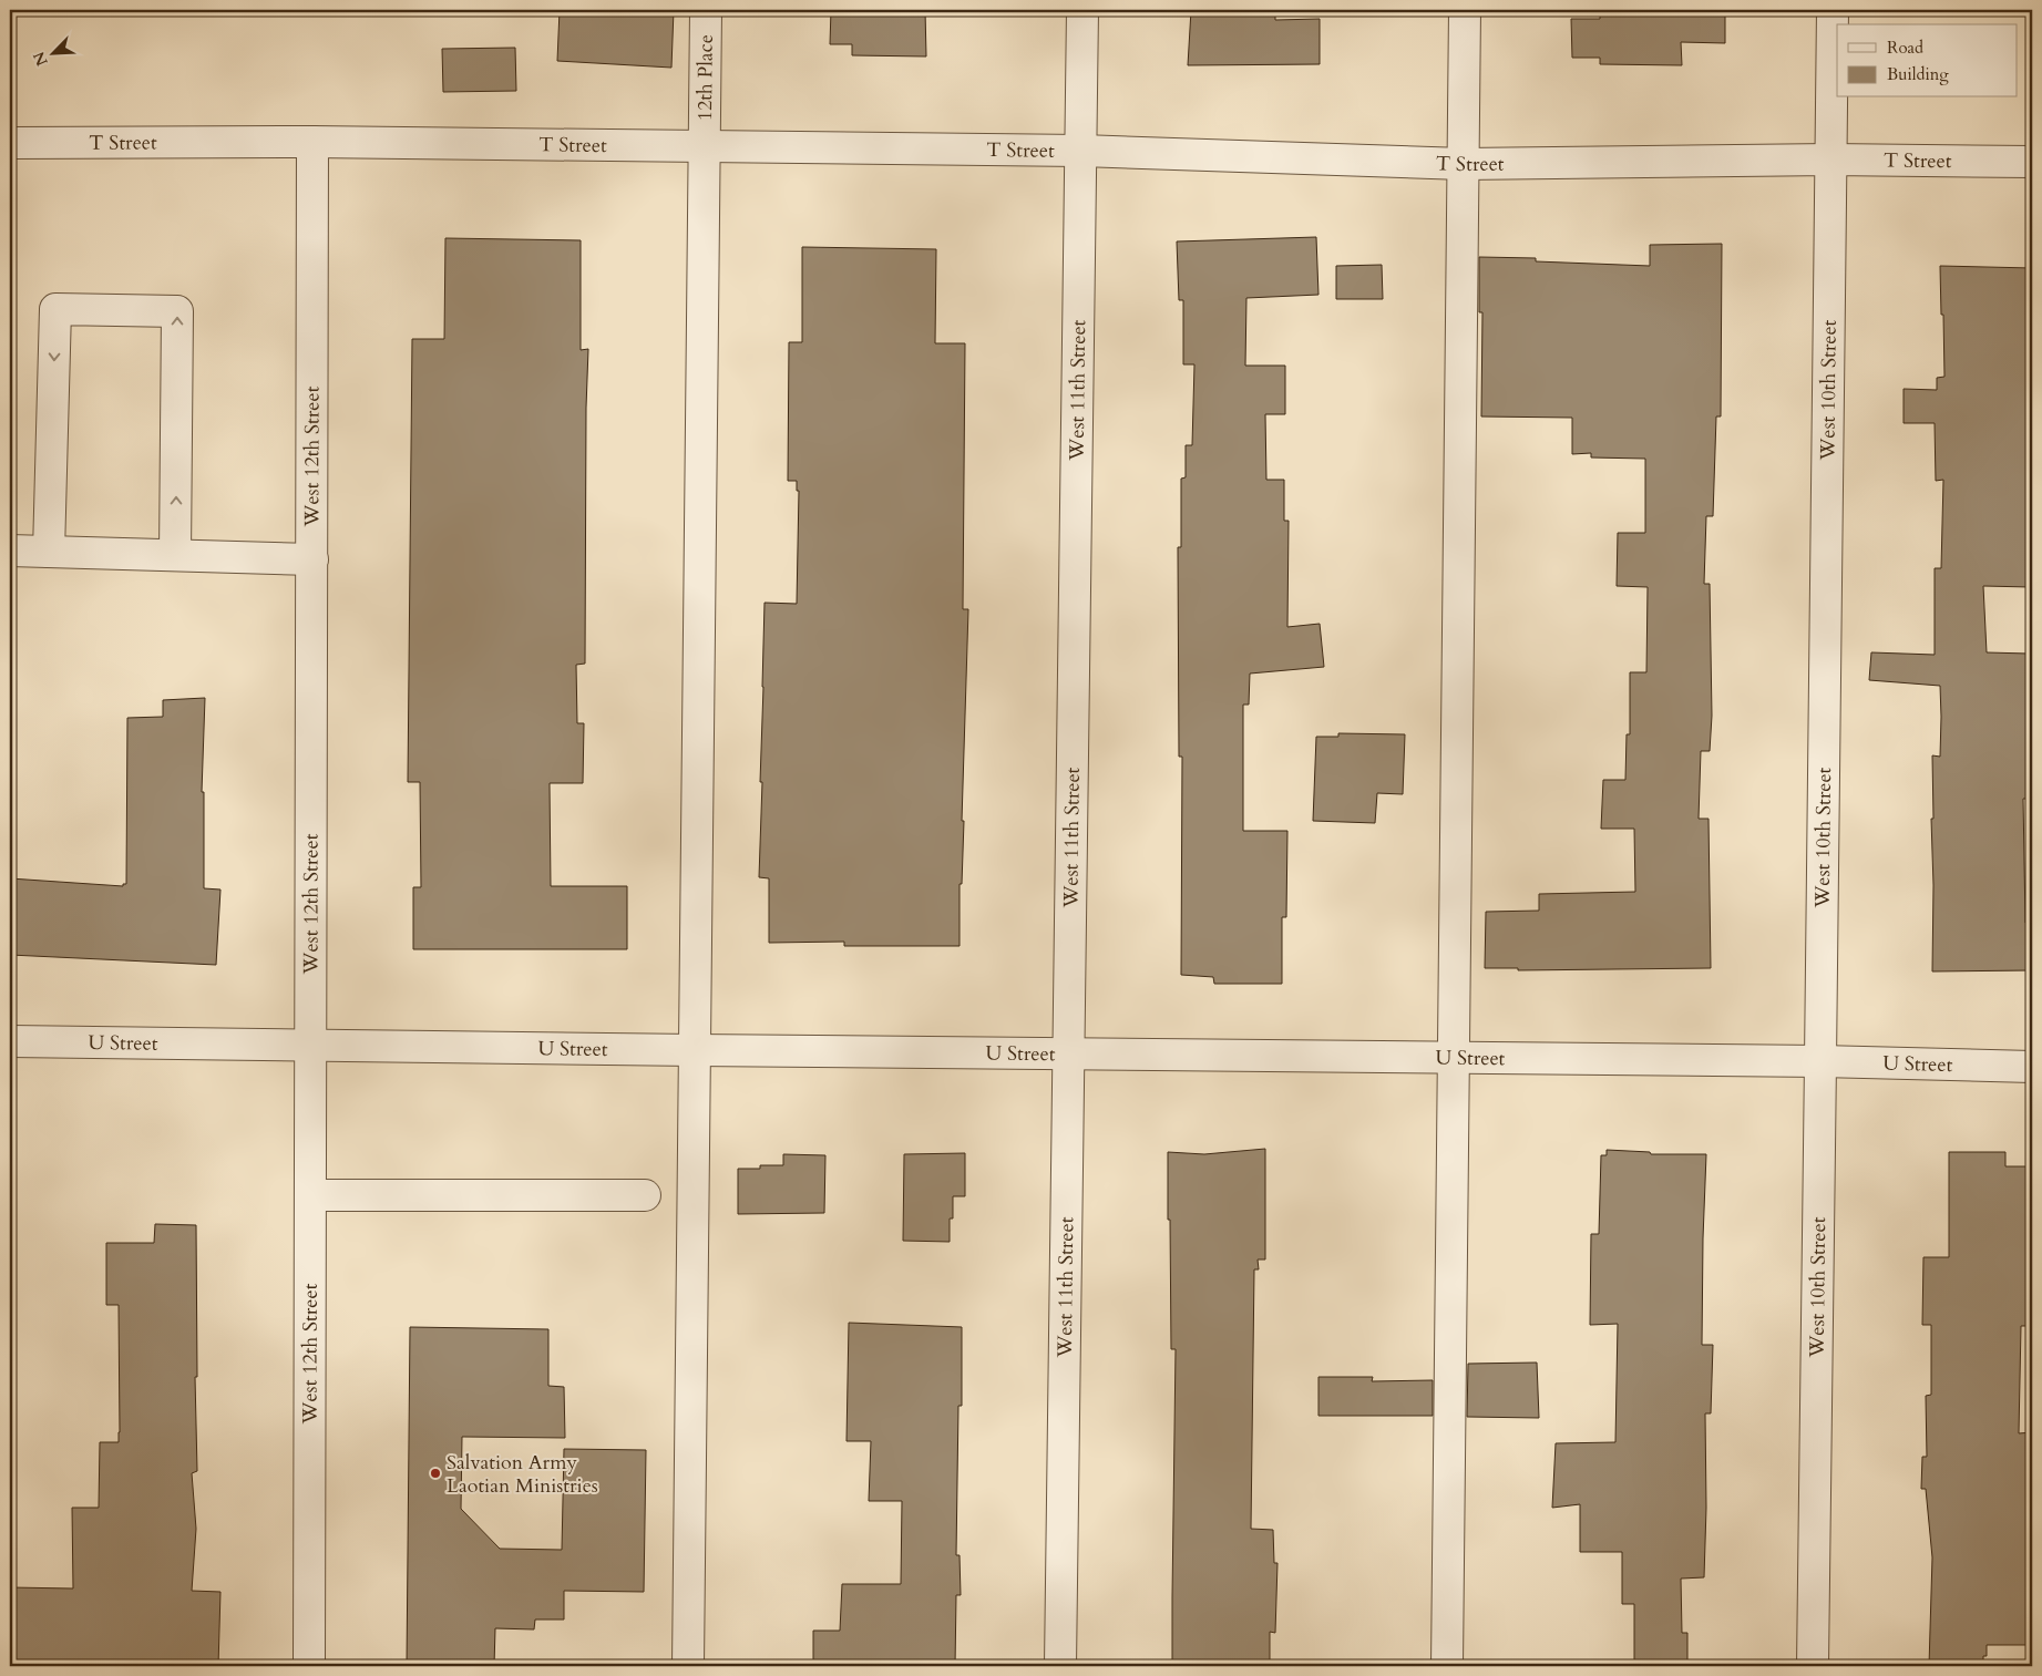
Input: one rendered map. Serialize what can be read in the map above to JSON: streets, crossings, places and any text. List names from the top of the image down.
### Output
{
  "streets": {
    "street": [
      "12th Place",
      "T Street",
      "West 11th Street",
      "West 10th Street",
      "West 12th Street",
      "U Street"
    ]
  },
  "crossings": [
    ["12th Place", "T Street"],
    ["12th Place", "U Street"],
    ["T Street", "West 11th Street"],
    ["T Street", "West 10th Street"],
    ["T Street", "West 12th Street"],
    ["West 11th Street", "U Street"],
    ["West 10th Street", "U Street"],
    ["West 12th Street", "U Street"]
  ],
  "places": ["Salvation Army Laotian Ministries"],
  "legend": ["Road", "Building"],
  "north": "bottom left"
}
